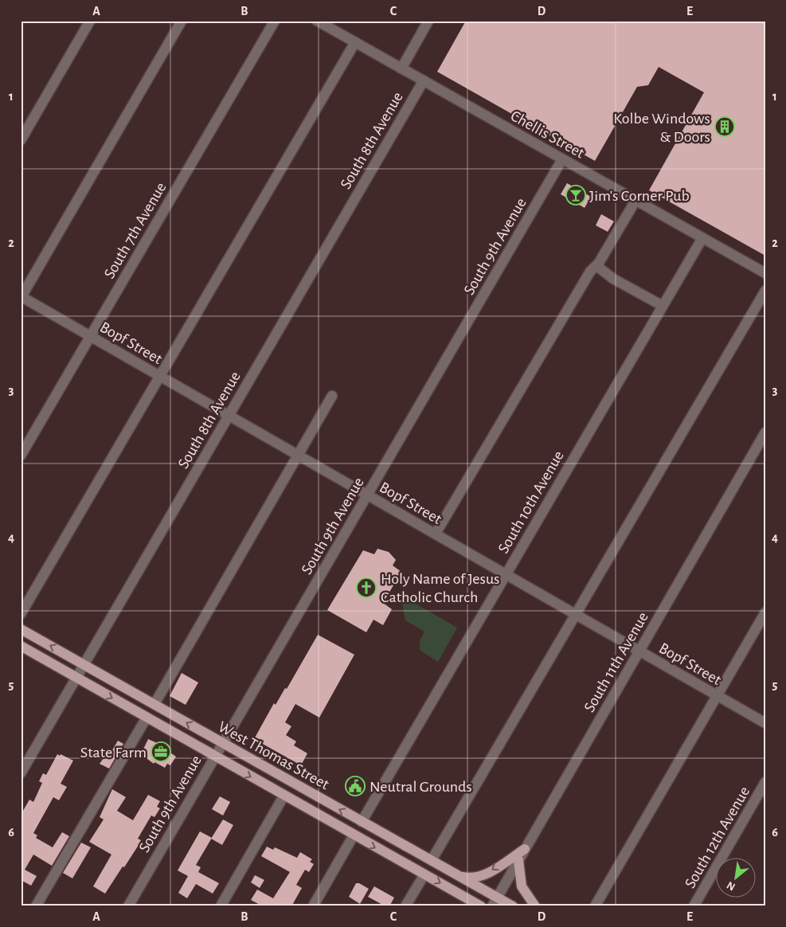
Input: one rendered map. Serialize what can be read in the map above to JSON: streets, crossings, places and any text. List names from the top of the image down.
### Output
{
  "streets": {
    "main road": ["West Thomas Street"],
    "street": [
      "Chellis Street",
      "South 8th Avenue",
      "South 7th Avenue",
      "South 9th Avenue",
      "Bopf Street",
      "South 10th Avenue",
      "South 11th Avenue",
      "South 12th Avenue"
    ]
  },
  "crossings": [
    ["Chellis Street", "South 8th Avenue"],
    ["Chellis Street", "South 9th Avenue"],
    ["Chellis Street", "South 10th Avenue"],
    ["South 8th Avenue", "Bopf Street"],
    ["South 8th Avenue", "West Thomas Street"],
    ["South 7th Avenue", "Bopf Street"],
    ["South 9th Avenue", "Bopf Street"],
    ["South 9th Avenue", "West Thomas Street"],
    ["Bopf Street", "South 10th Avenue"],
    ["Bopf Street", "South 11th Avenue"],
    ["South 10th Avenue", "West Thomas Street"],
    ["South 11th Avenue", "West Thomas Street"]
  ],
  "places": {
    "building": ["Kolbe Windows & Doors"],
    "bar": ["Jim's Corner Pub"],
    "church": ["Holy Name of Jesus Catholic Church"],
    "office": ["State Farm"],
    "public building": ["Neutral Grounds"]
  },
  "north": "bottom left",
  "grid": {
    "columns": [
      "A",
      "B",
      "C",
      "D",
      "E"
    ],
    "rows": [
      "1",
      "2",
      "3",
      "4",
      "5",
      "6"
    ]
  }
}
